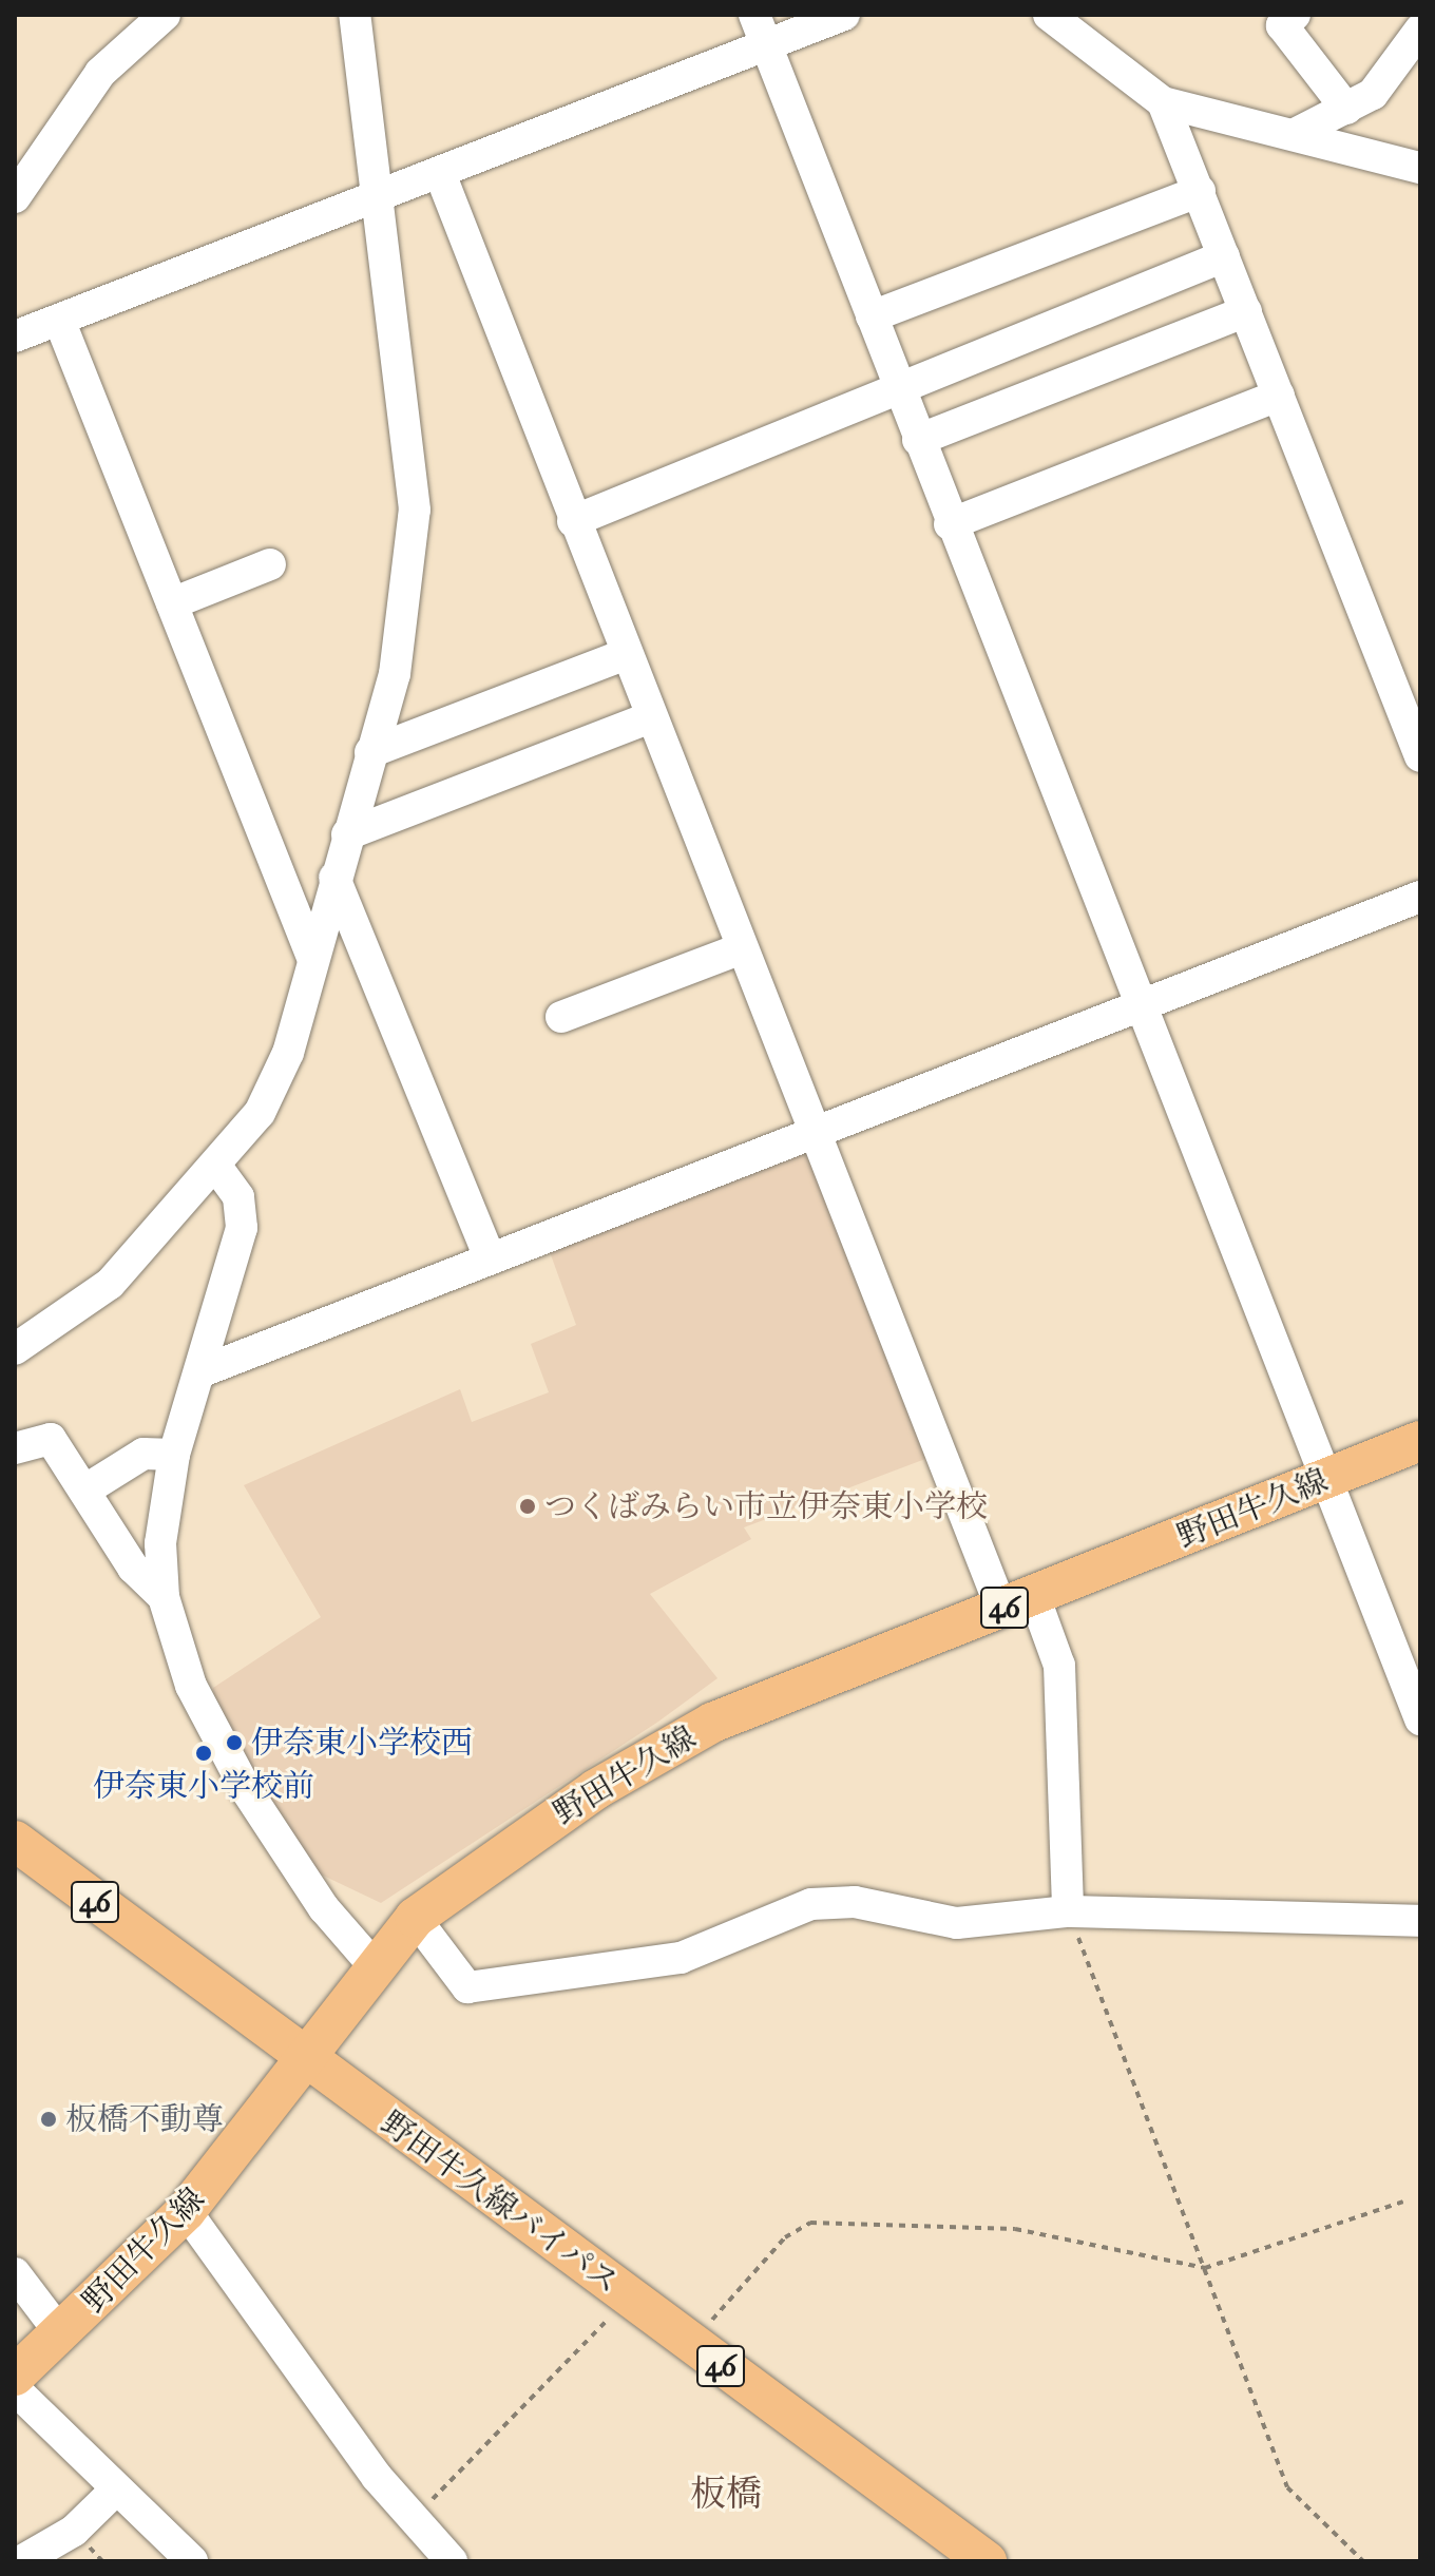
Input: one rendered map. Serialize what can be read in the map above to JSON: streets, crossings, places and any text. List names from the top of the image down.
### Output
{
  "streets": {
    "main road": ["野田牛久線", "46", "野田牛久線バイパス"]
  },
  "crossings": [
    ["野田牛久線", "野田牛久線バイパス"]
  ],
  "districts": ["板橋"],
  "places": [
    "つくばみらい市立伊奈東小学校",
    "伊奈東小学校西",
    "伊奈東小学校前",
    "板橋不動尊"
  ]
}
